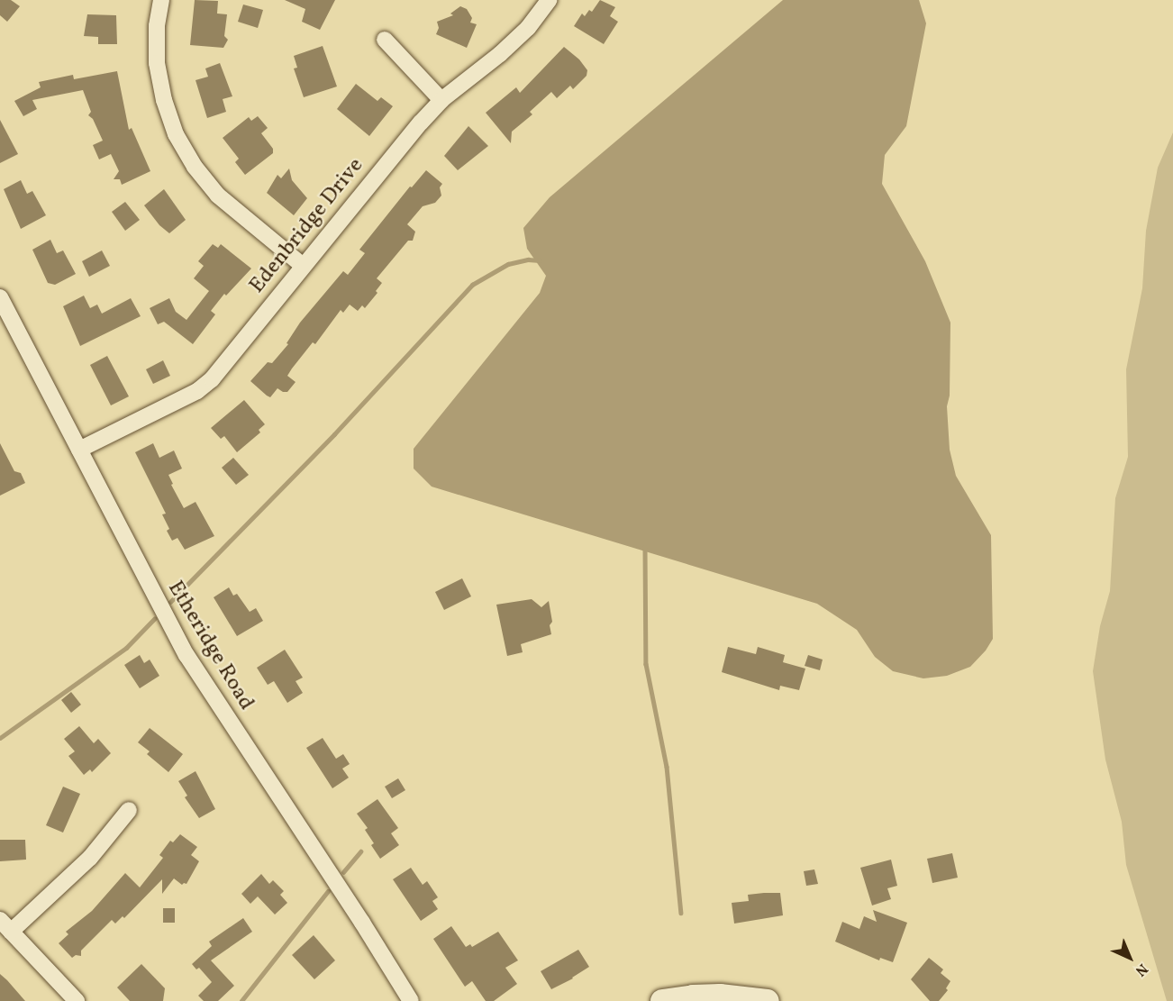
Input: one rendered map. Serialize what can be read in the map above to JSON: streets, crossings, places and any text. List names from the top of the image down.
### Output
{
  "streets": {
    "street": ["Edenbridge Drive", "Etheridge Road"]
  },
  "crossings": [
    ["Edenbridge Drive", "Etheridge Road"]
  ],
  "north": "bottom right"
}
